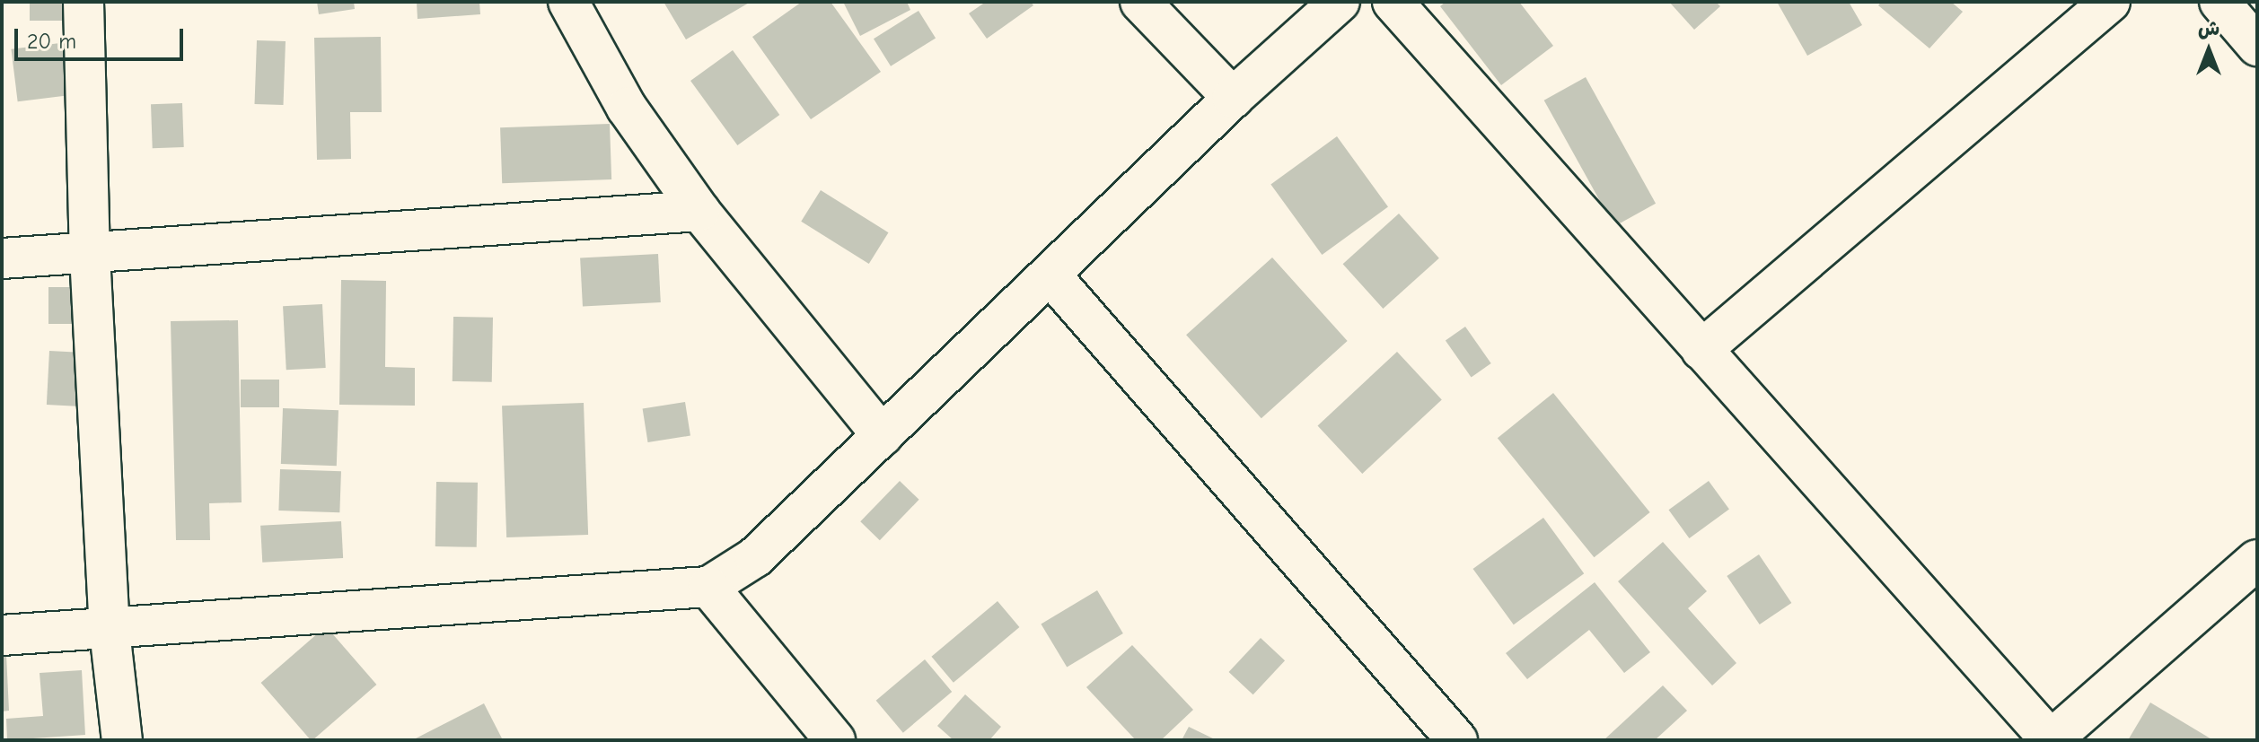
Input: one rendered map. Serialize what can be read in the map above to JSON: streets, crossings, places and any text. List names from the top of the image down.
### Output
{
  "scale_bar": "20 m",
  "north": "top"
}
